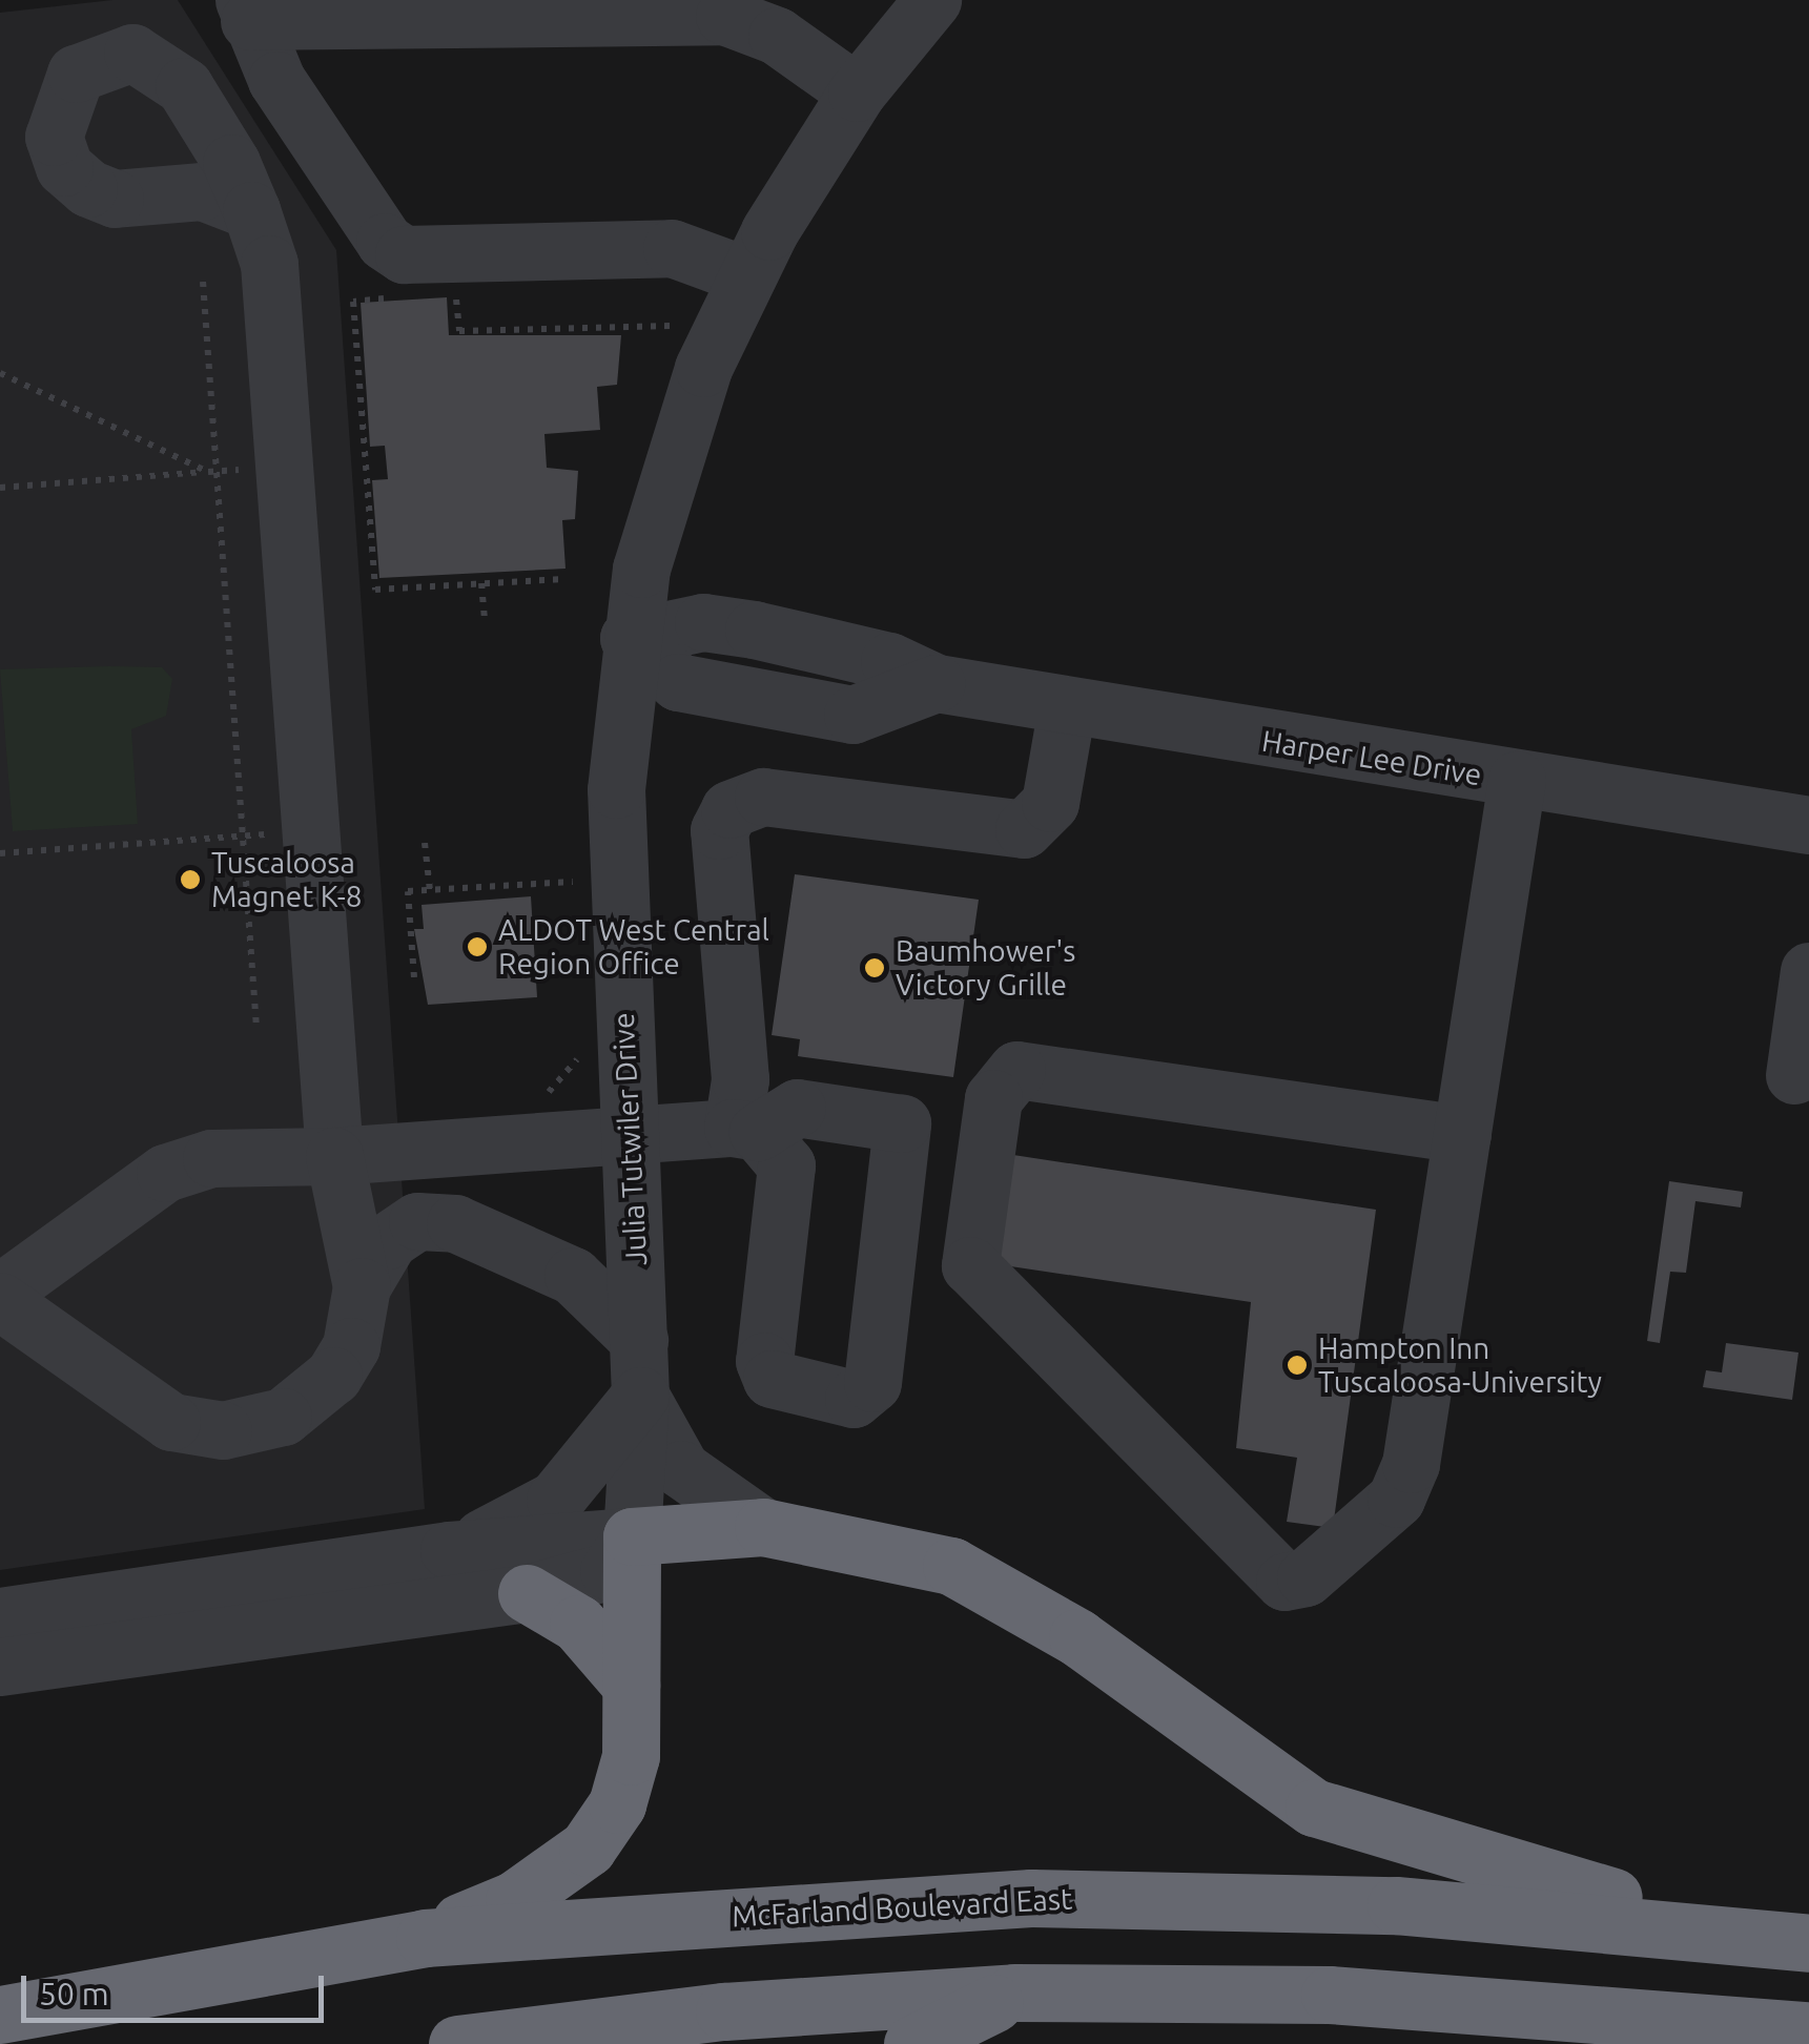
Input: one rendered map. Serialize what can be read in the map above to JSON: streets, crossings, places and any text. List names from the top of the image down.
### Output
{
  "streets": {
    "highway": ["McFarland Boulevard East"],
    "street": ["Harper Lee Drive", "Julia Tutwiler Drive"]
  },
  "crossings": [
    ["Harper Lee Drive", "Julia Tutwiler Drive"]
  ],
  "places": [
    "Tuscaloosa Magnet K-8",
    "ALDOT West Central Region Office",
    "Baumhower's Victory Grille",
    "Hampton Inn Tuscaloosa-University"
  ],
  "scale_bar": "50 m"
}
